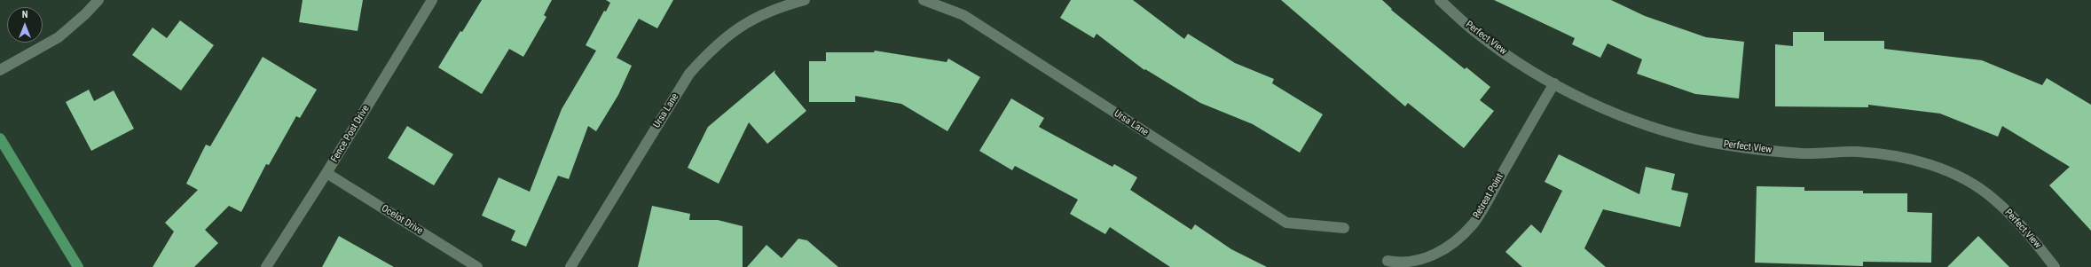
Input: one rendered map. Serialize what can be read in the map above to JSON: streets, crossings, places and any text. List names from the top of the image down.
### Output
{
  "streets": {
    "street": [
      "Perfect View",
      "Ursa Lane",
      "Fence Post Drive",
      "Retreat Point",
      "Ocelot Drive"
    ]
  },
  "crossings": [
    ["Perfect View", "Retreat Point"],
    ["Fence Post Drive", "Ocelot Drive"]
  ],
  "north": "top"
}
